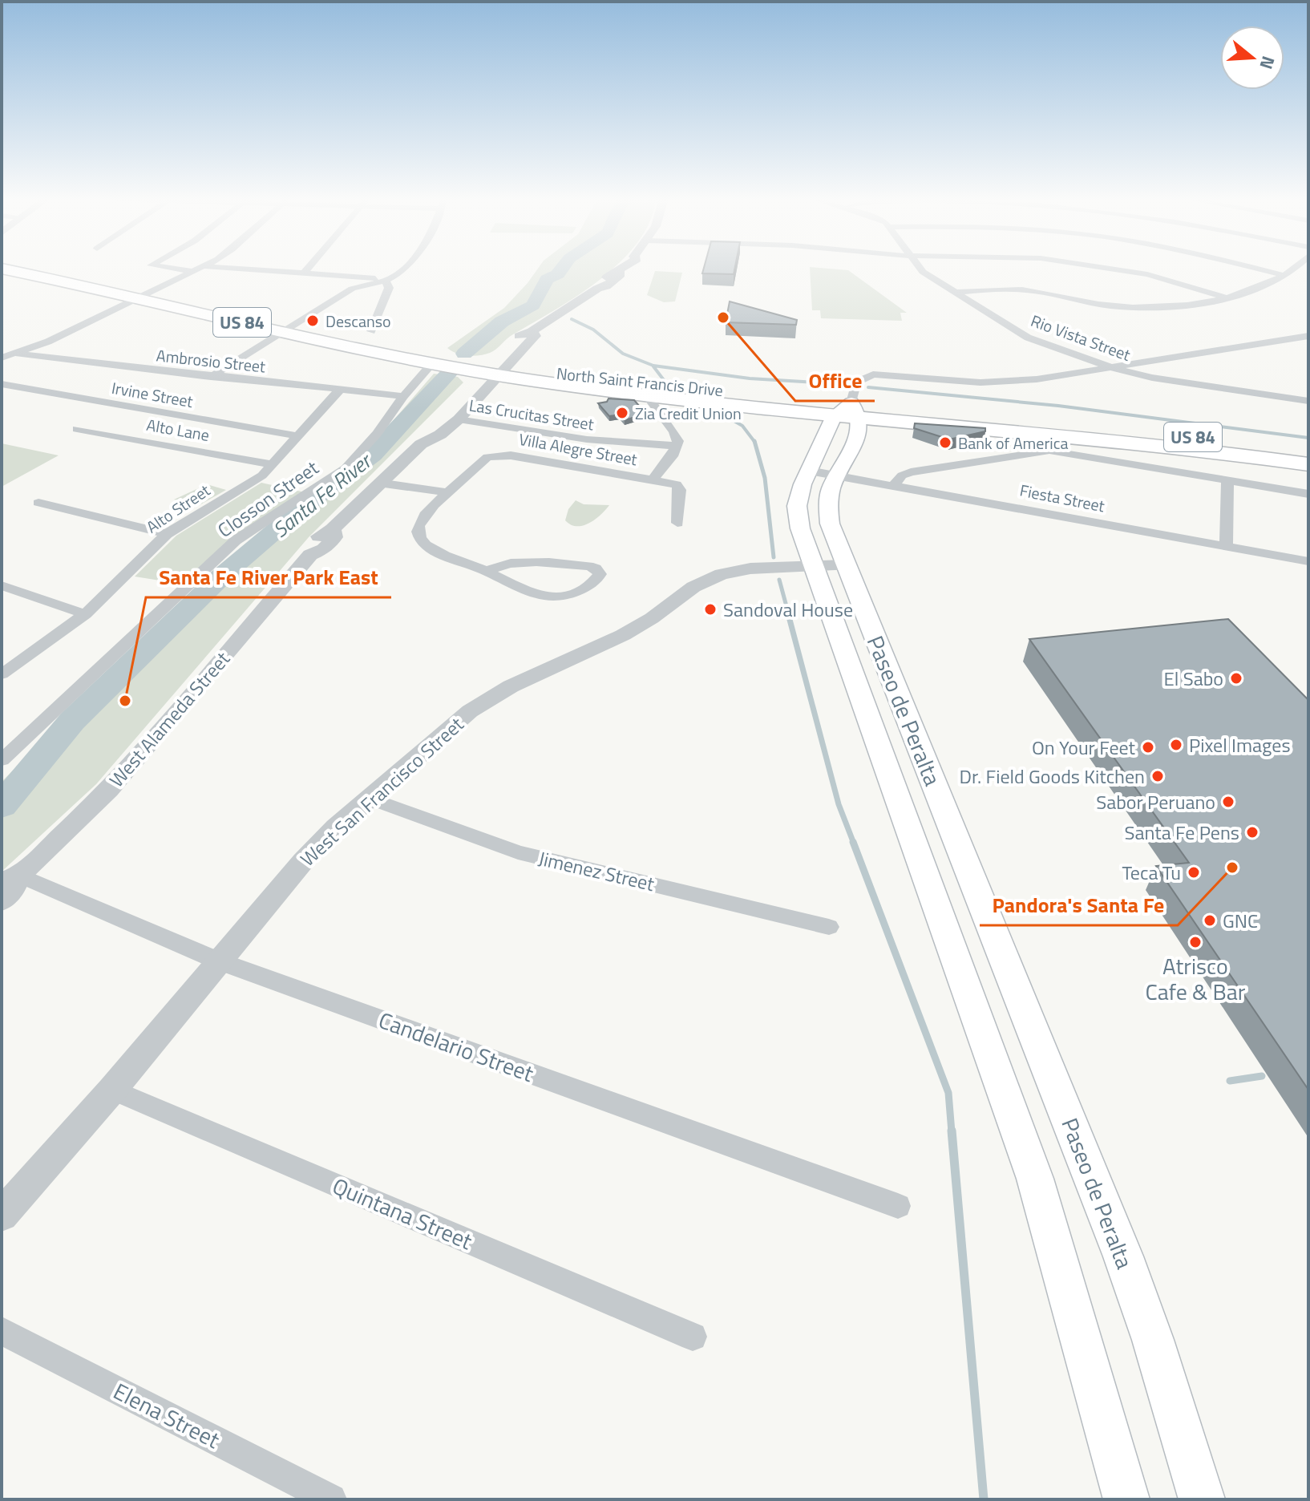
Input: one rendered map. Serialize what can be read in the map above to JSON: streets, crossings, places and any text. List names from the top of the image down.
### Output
{
  "streets": {
    "highway": ["US 84", "North Saint Francis Drive"],
    "main road": ["Paseo de Peralta"],
    "street": [
      "Rio Vista Street",
      "Ambrosio Street",
      "Irvine Street",
      "Las Crucitas Street",
      "Alto Lane",
      "Villa Alegre Street",
      "Fiesta Street",
      "Closson Street",
      "Alto Street",
      "West Alameda Street",
      "West San Francisco Street",
      "Jimenez Street",
      "Candelario Street",
      "Quintana Street",
      "Elena Street"
    ]
  },
  "crossings": [
    ["US 84", "North Saint Francis Drive"],
    ["US 84", "Closson Street"],
    ["US 84", "West Alameda Street"],
    ["Ambrosio Street", "Closson Street"],
    ["Ambrosio Street", "Alto Street"],
    ["North Saint Francis Drive", "Paseo de Peralta"],
    ["North Saint Francis Drive", "West Alameda Street"],
    ["Irvine Street", "Alto Street"],
    ["Las Crucitas Street", "West Alameda Street"],
    ["Alto Lane", "Alto Street"],
    ["Fiesta Street", "Paseo de Peralta"],
    ["Paseo de Peralta", "West San Francisco Street"],
    ["West Alameda Street", "Candelario Street"],
    ["West San Francisco Street", "Jimenez Street"],
    ["West San Francisco Street", "Candelario Street"],
    ["West San Francisco Street", "Quintana Street"]
  ],
  "water": ["Santa Fe River"],
  "places": [
    "Office",
    "Descanso",
    "Zia Credit Union",
    "Bank of America",
    "Sandoval House",
    "El Sabo",
    "Santa Fe River Park East",
    "Pixel Images",
    "On Your Feet",
    "Dr. Field Goods Kitchen",
    "Sabor Peruano",
    "Santa Fe Pens",
    "Pandora's Santa Fe",
    "Teca Tu",
    "GNC",
    "Atrisco Cafe & Bar"
  ],
  "north": "right"
}
